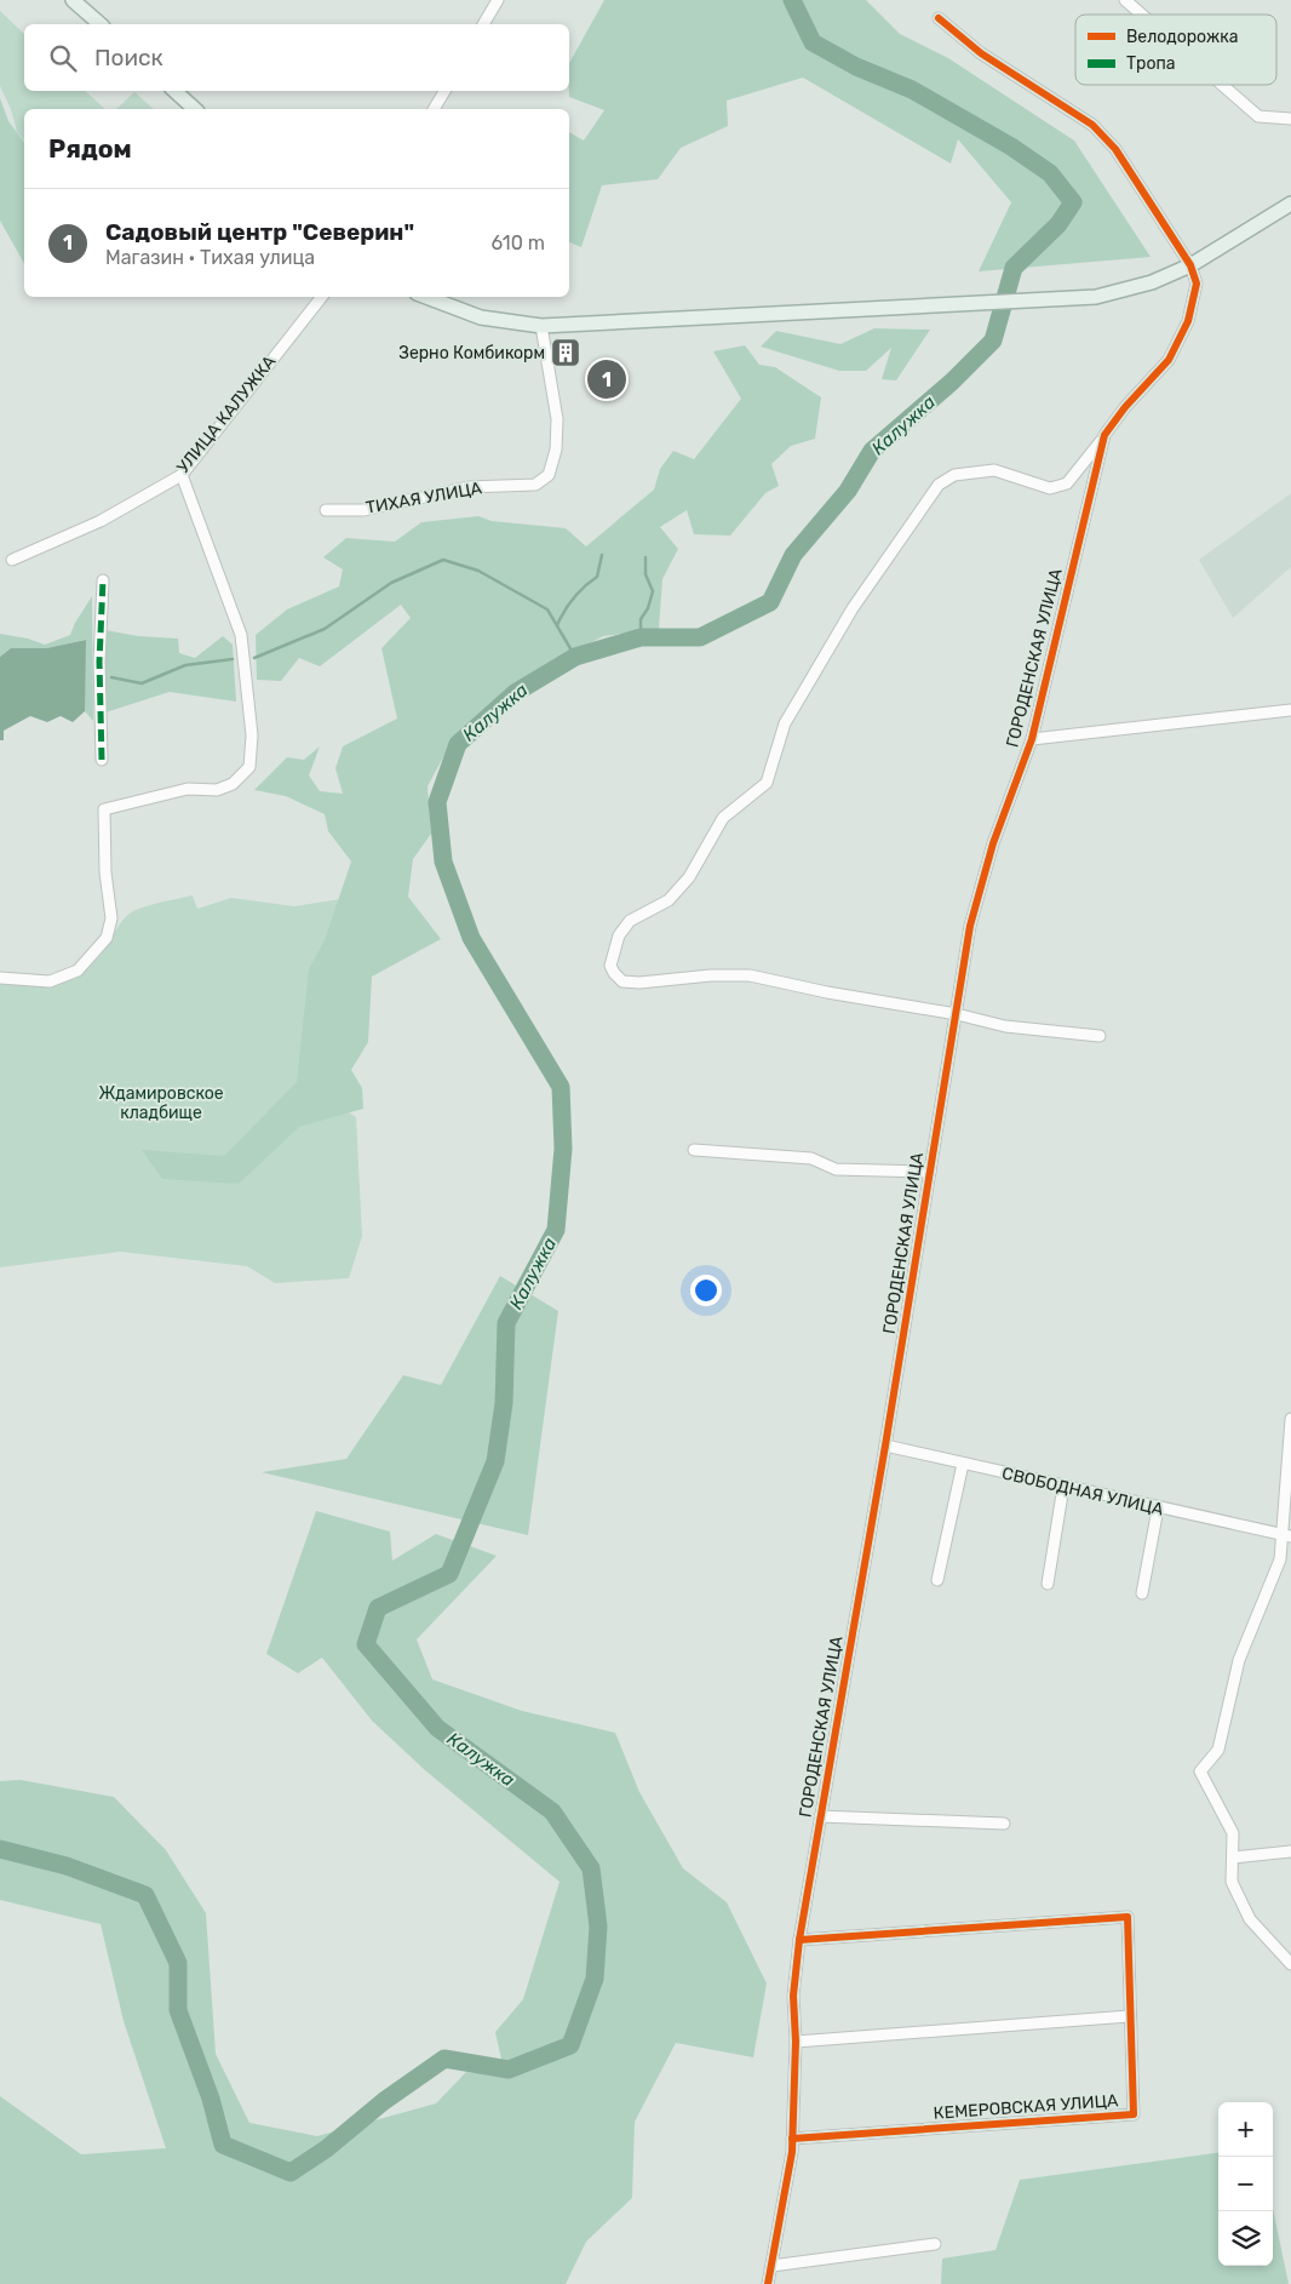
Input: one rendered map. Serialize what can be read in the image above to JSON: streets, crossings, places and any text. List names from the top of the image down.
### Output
{
  "streets": {
    "street": [
      "УЛИЦА КАЛУЖКА",
      "ТИХАЯ УЛИЦА",
      "ГОРОДЕНСКАЯ УЛИЦА",
      "СВОБОДНАЯ УЛИЦА",
      "КЕМЕРОВСКАЯ УЛИЦА"
    ]
  },
  "crossings": [
    ["ГОРОДЕНСКАЯ УЛИЦА", "СВОБОДНАЯ УЛИЦА"],
    ["ГОРОДЕНСКАЯ УЛИЦА", "КЕМЕРОВСКАЯ УЛИЦА"]
  ],
  "water": ["Калужка"],
  "parks": ["Ждамировское кладбище"],
  "places": {
    "building": ["Зерно Комбикорм"]
  },
  "legend": ["Велодорожка", "Тропа"],
  "page": {
    "search": "Поиск",
    "heading": "Рядом",
    "list": [
      {
        "mark": "1",
        "name": "Садовый центр \"Северин\"",
        "note": "Магазин · Тихая улица",
        "value": "610 m"
      }
    ],
    "pins": "1",
    "map_buttons": ["+", "−"]
  }
}
